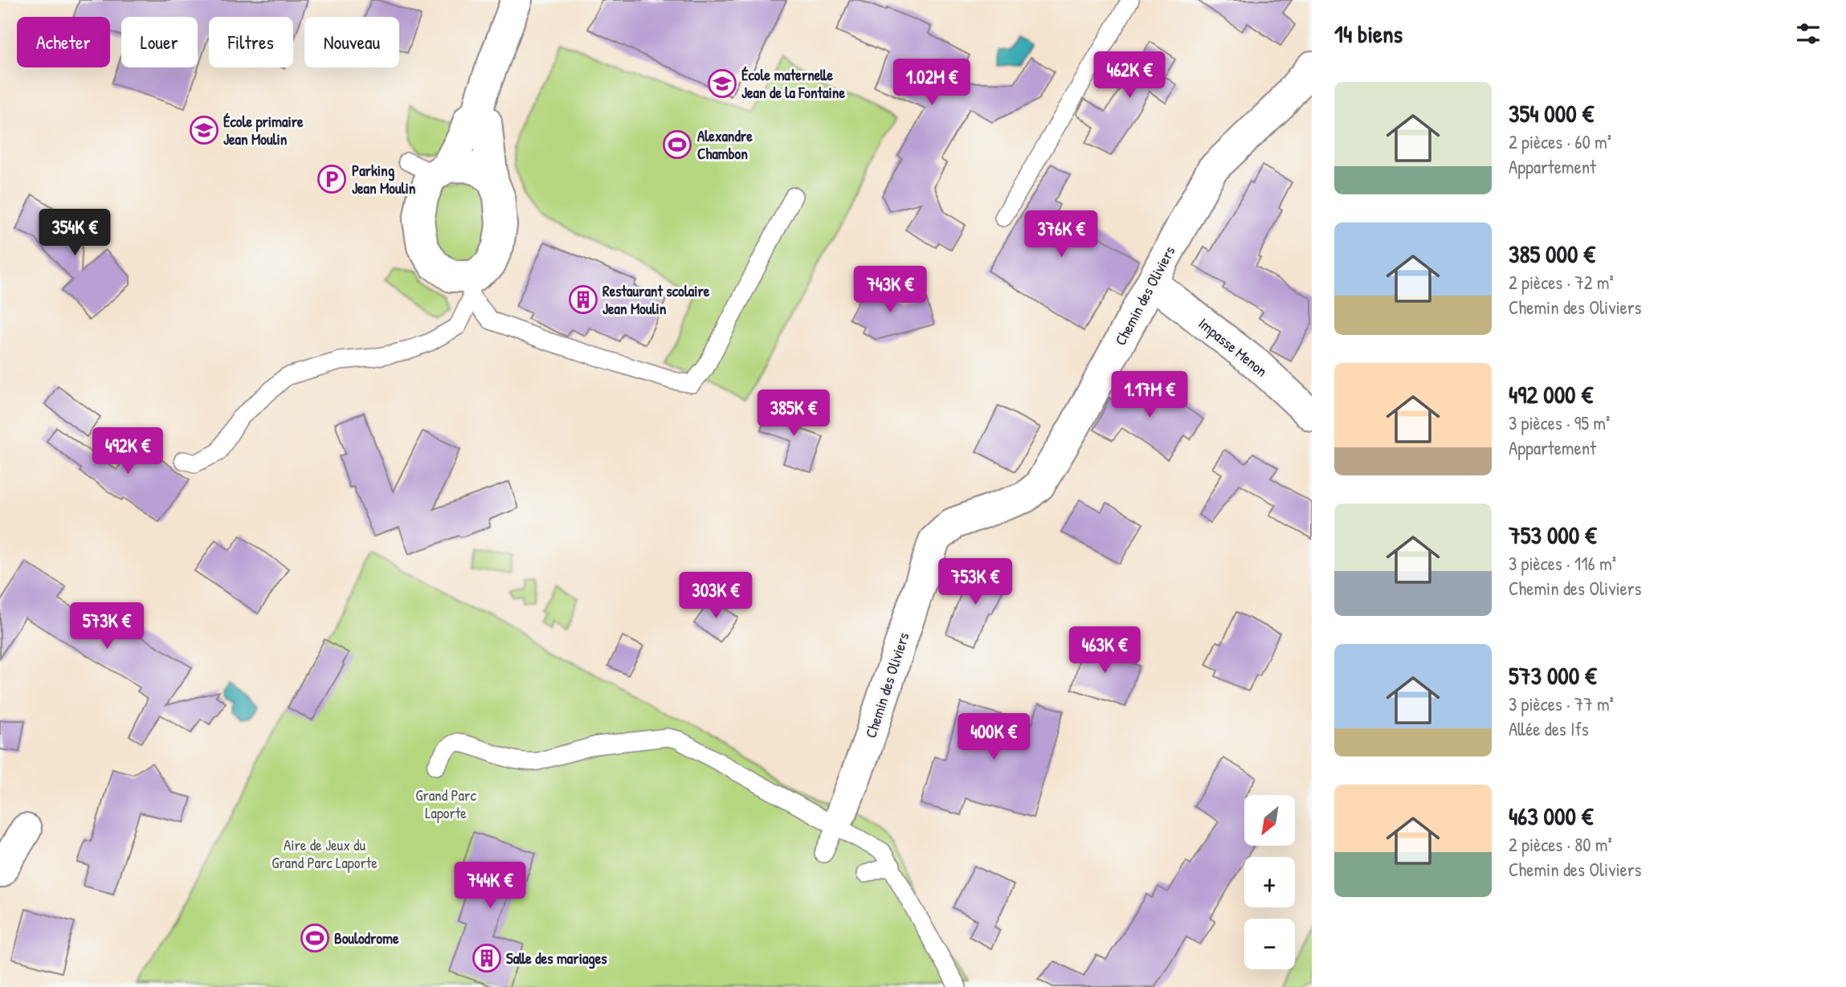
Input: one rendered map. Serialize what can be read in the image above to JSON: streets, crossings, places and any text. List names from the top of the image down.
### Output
{
  "streets": {
    "street": ["Chemin des Oliviers", "Impasse Menon"]
  },
  "crossings": [
    ["Chemin des Oliviers", "Impasse Menon"]
  ],
  "parks": ["Grand Parc Laporte", "Aire de Jeux du Grand Parc Laporte"],
  "places": {
    "school or university": ["École maternelle Jean de la Fontaine", "École primaire Jean Moulin"],
    "sports": ["Alexandre Chambon", "Boulodrome"],
    "parking": ["Parking Jean Moulin"],
    "building": ["Restaurant scolaire Jean Moulin", "Salle des mariages"]
  },
  "north": "bottom left",
  "page": {
    "heading": "14 biens",
    "chip": [
      "Acheter",
      "Louer",
      "Filtres",
      "Nouveau"
    ],
    "price": [
      "462K €",
      "1.02M €",
      "354K €",
      "376K €",
      "743K €",
      "1.17M €",
      "385K €",
      "492K €",
      "753K €",
      "303K €",
      "573K €",
      "463K €",
      "400K €",
      "744K €"
    ],
    "list": [
      {
        "name": "354 000 €",
        "note": "2 pièces · 60 m² · Appartement"
      },
      {
        "name": "385 000 €",
        "note": "2 pièces · 72 m² · Chemin des Oliviers"
      },
      {
        "name": "492 000 €",
        "note": "3 pièces · 95 m² · Appartement"
      },
      {
        "name": "753 000 €",
        "note": "3 pièces · 116 m² · Chemin des Oliviers"
      },
      {
        "name": "573 000 €",
        "note": "3 pièces · 77 m² · Allée des Ifs"
      },
      {
        "name": "463 000 €",
        "note": "2 pièces · 80 m² · Chemin des Oliviers"
      }
    ],
    "map_buttons": ["+", "−"]
  }
}
